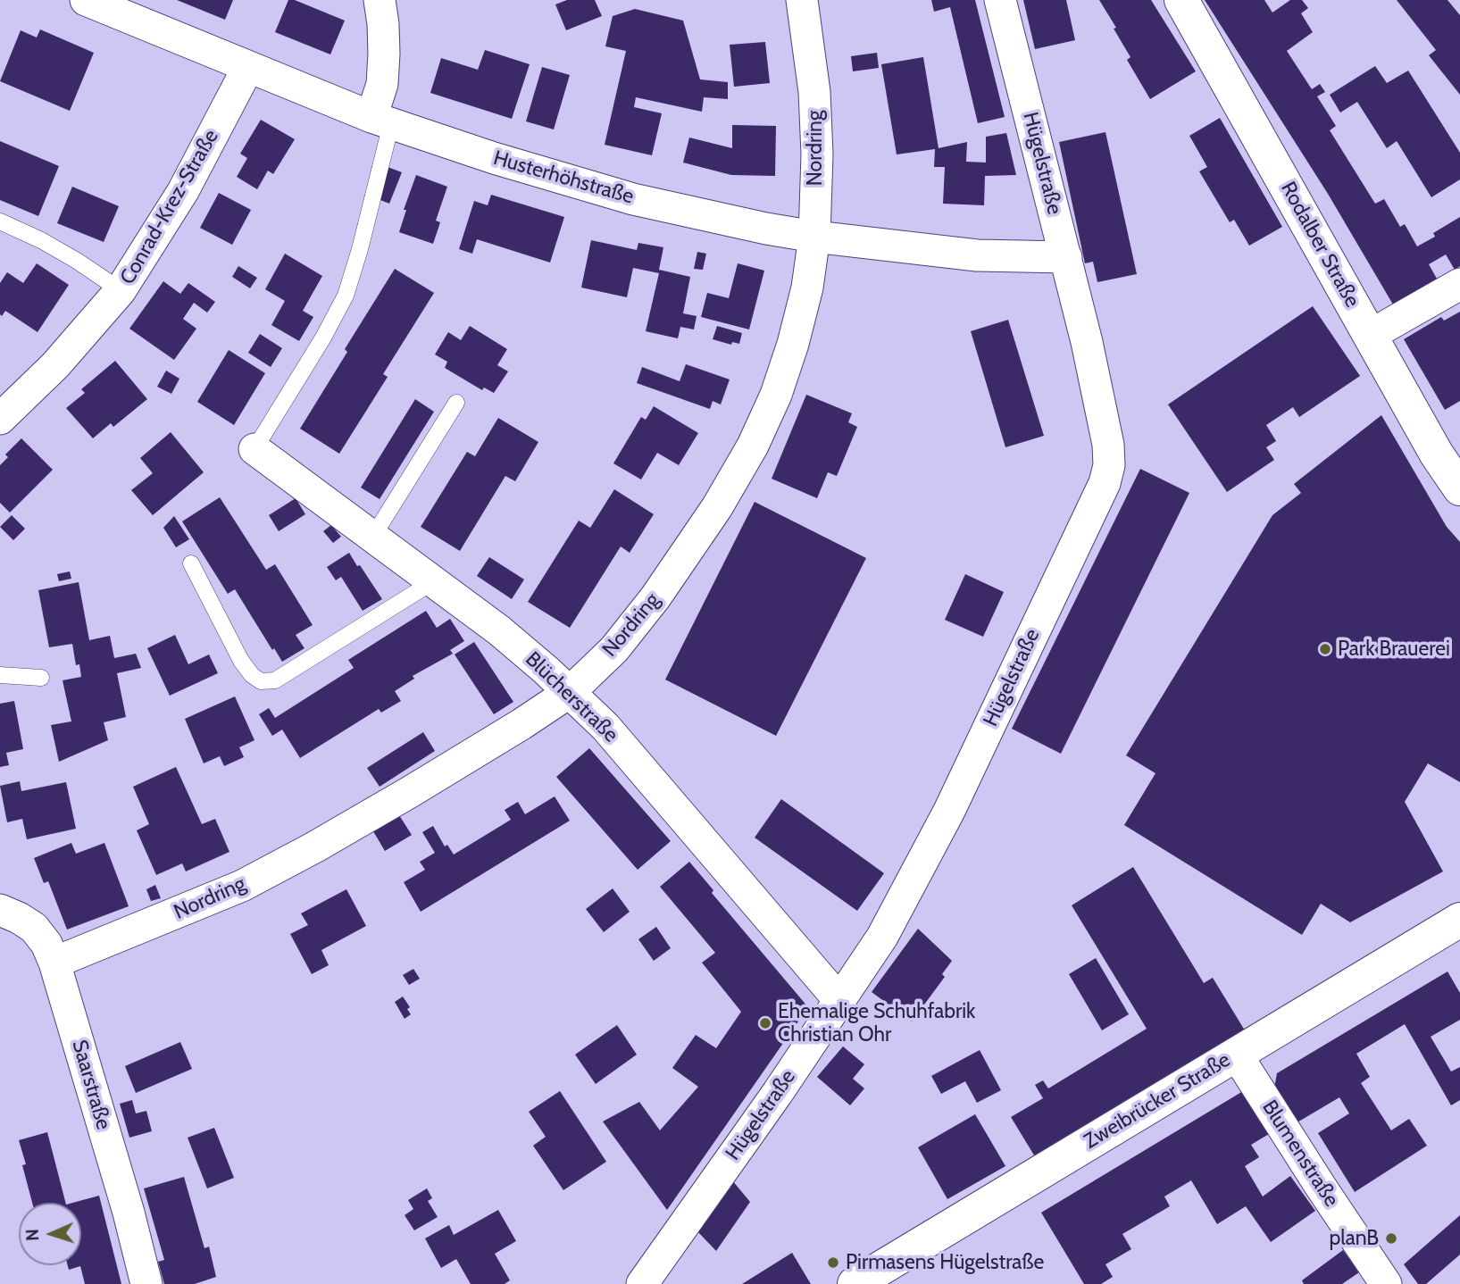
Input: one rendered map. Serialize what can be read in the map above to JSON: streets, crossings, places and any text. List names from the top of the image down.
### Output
{
  "streets": {
    "street": [
      "Nordring",
      "Hügelstraße",
      "Husterhöhstraße",
      "Conrad-Krez-Straße",
      "Rodalber Straße",
      "Blücherstraße",
      "Saarstraße",
      "Zweibrücker Straße",
      "Blumenstraße"
    ]
  },
  "crossings": [
    ["Nordring", "Husterhöhstraße"],
    ["Nordring", "Blücherstraße"],
    ["Nordring", "Saarstraße"],
    ["Hügelstraße", "Husterhöhstraße"],
    ["Hügelstraße", "Blücherstraße"],
    ["Husterhöhstraße", "Conrad-Krez-Straße"],
    ["Zweibrücker Straße", "Blumenstraße"]
  ],
  "places": [
    "Park Brauerei",
    "Ehemalige Schuhfabrik Christian Ohr",
    "planB",
    "Pirmasens Hügelstraße"
  ],
  "north": "left"
}
